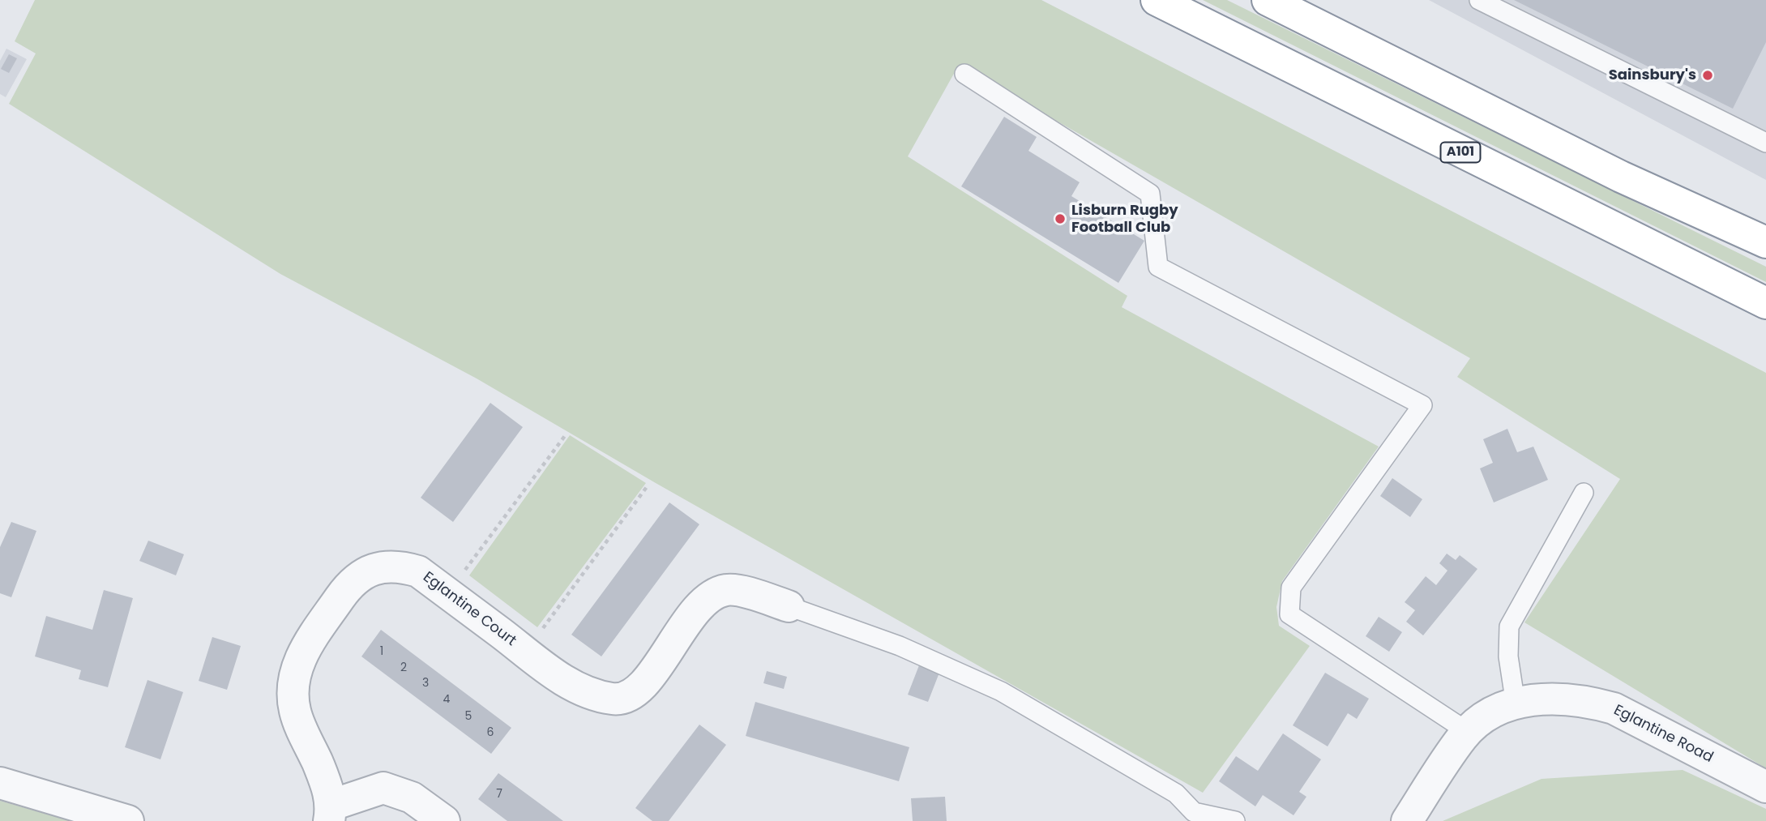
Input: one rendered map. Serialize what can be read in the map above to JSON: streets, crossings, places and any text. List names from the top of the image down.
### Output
{
  "streets": {
    "highway": ["A101"],
    "street": ["Eglantine Court", "Eglantine Road"]
  },
  "places": ["Sainsbury's", "Lisburn Rugby Football Club"],
  "house_numbers": [
    "1",
    "2",
    "3",
    "4",
    "5",
    "6",
    "7"
  ]
}
